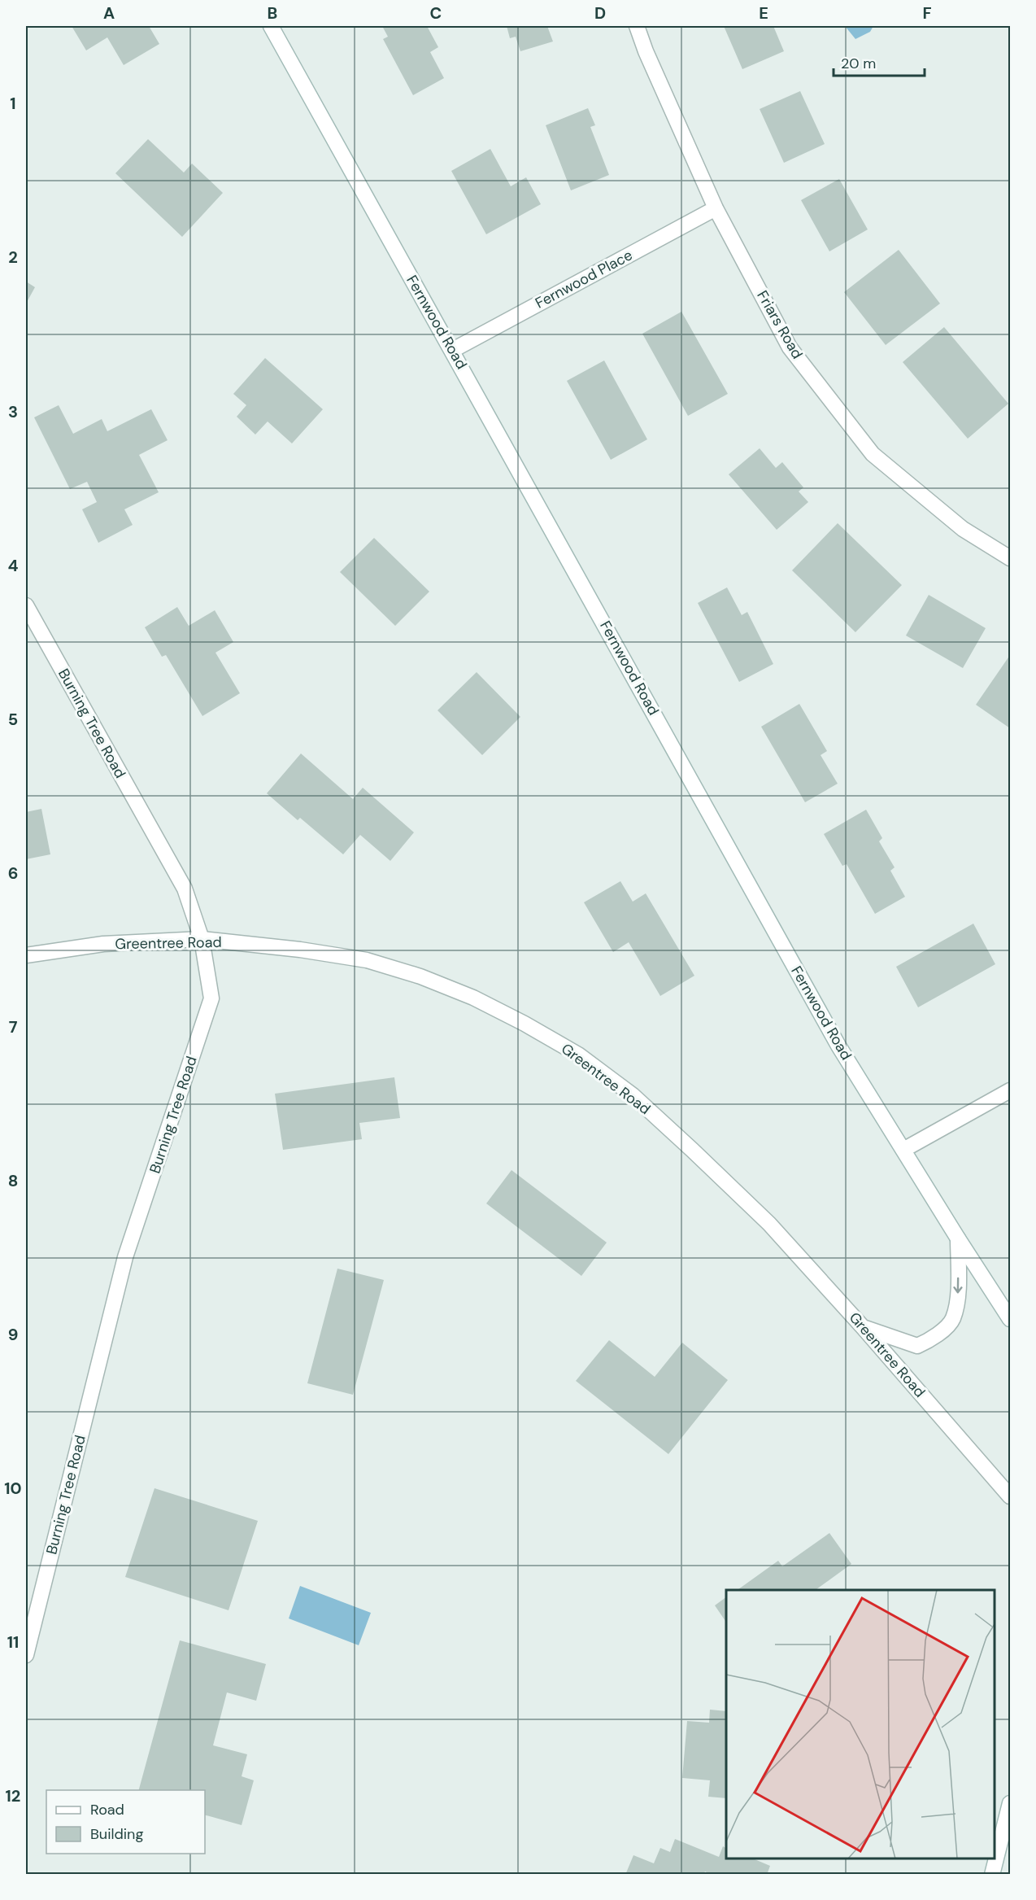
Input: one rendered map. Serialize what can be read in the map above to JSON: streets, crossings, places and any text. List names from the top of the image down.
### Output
{
  "streets": {
    "street": [
      "Fernwood Place",
      "Fernwood Road",
      "Friars Road",
      "Burning Tree Road",
      "Greentree Road"
    ]
  },
  "crossings": [
    ["Fernwood Place", "Fernwood Road"],
    ["Fernwood Place", "Friars Road"],
    ["Burning Tree Road", "Greentree Road"]
  ],
  "legend": ["Road", "Building"],
  "scale_bar": "20 m",
  "grid": {
    "columns": [
      "A",
      "B",
      "C",
      "D",
      "E",
      "F"
    ],
    "rows": [
      "1",
      "2",
      "3",
      "4",
      "5",
      "6",
      "7",
      "8",
      "9",
      "10",
      "11",
      "12"
    ]
  }
}
